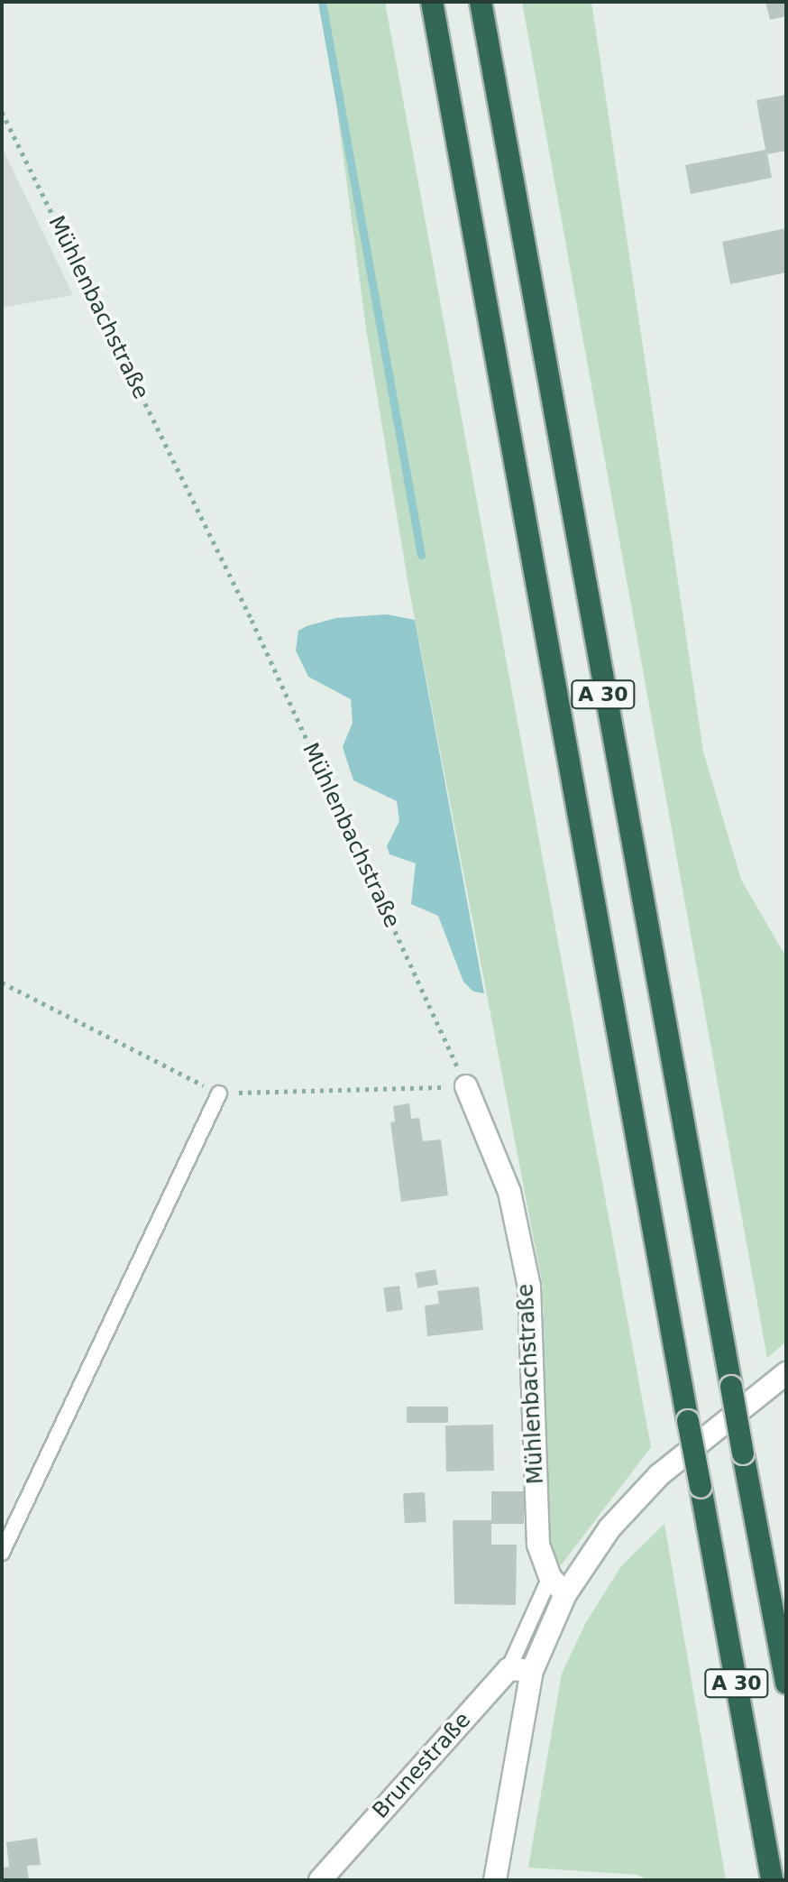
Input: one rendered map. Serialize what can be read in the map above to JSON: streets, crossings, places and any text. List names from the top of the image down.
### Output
{
  "streets": {
    "highway": ["A 30"],
    "street": ["Mühlenbachstraße", "Brunestraße"]
  }
}
